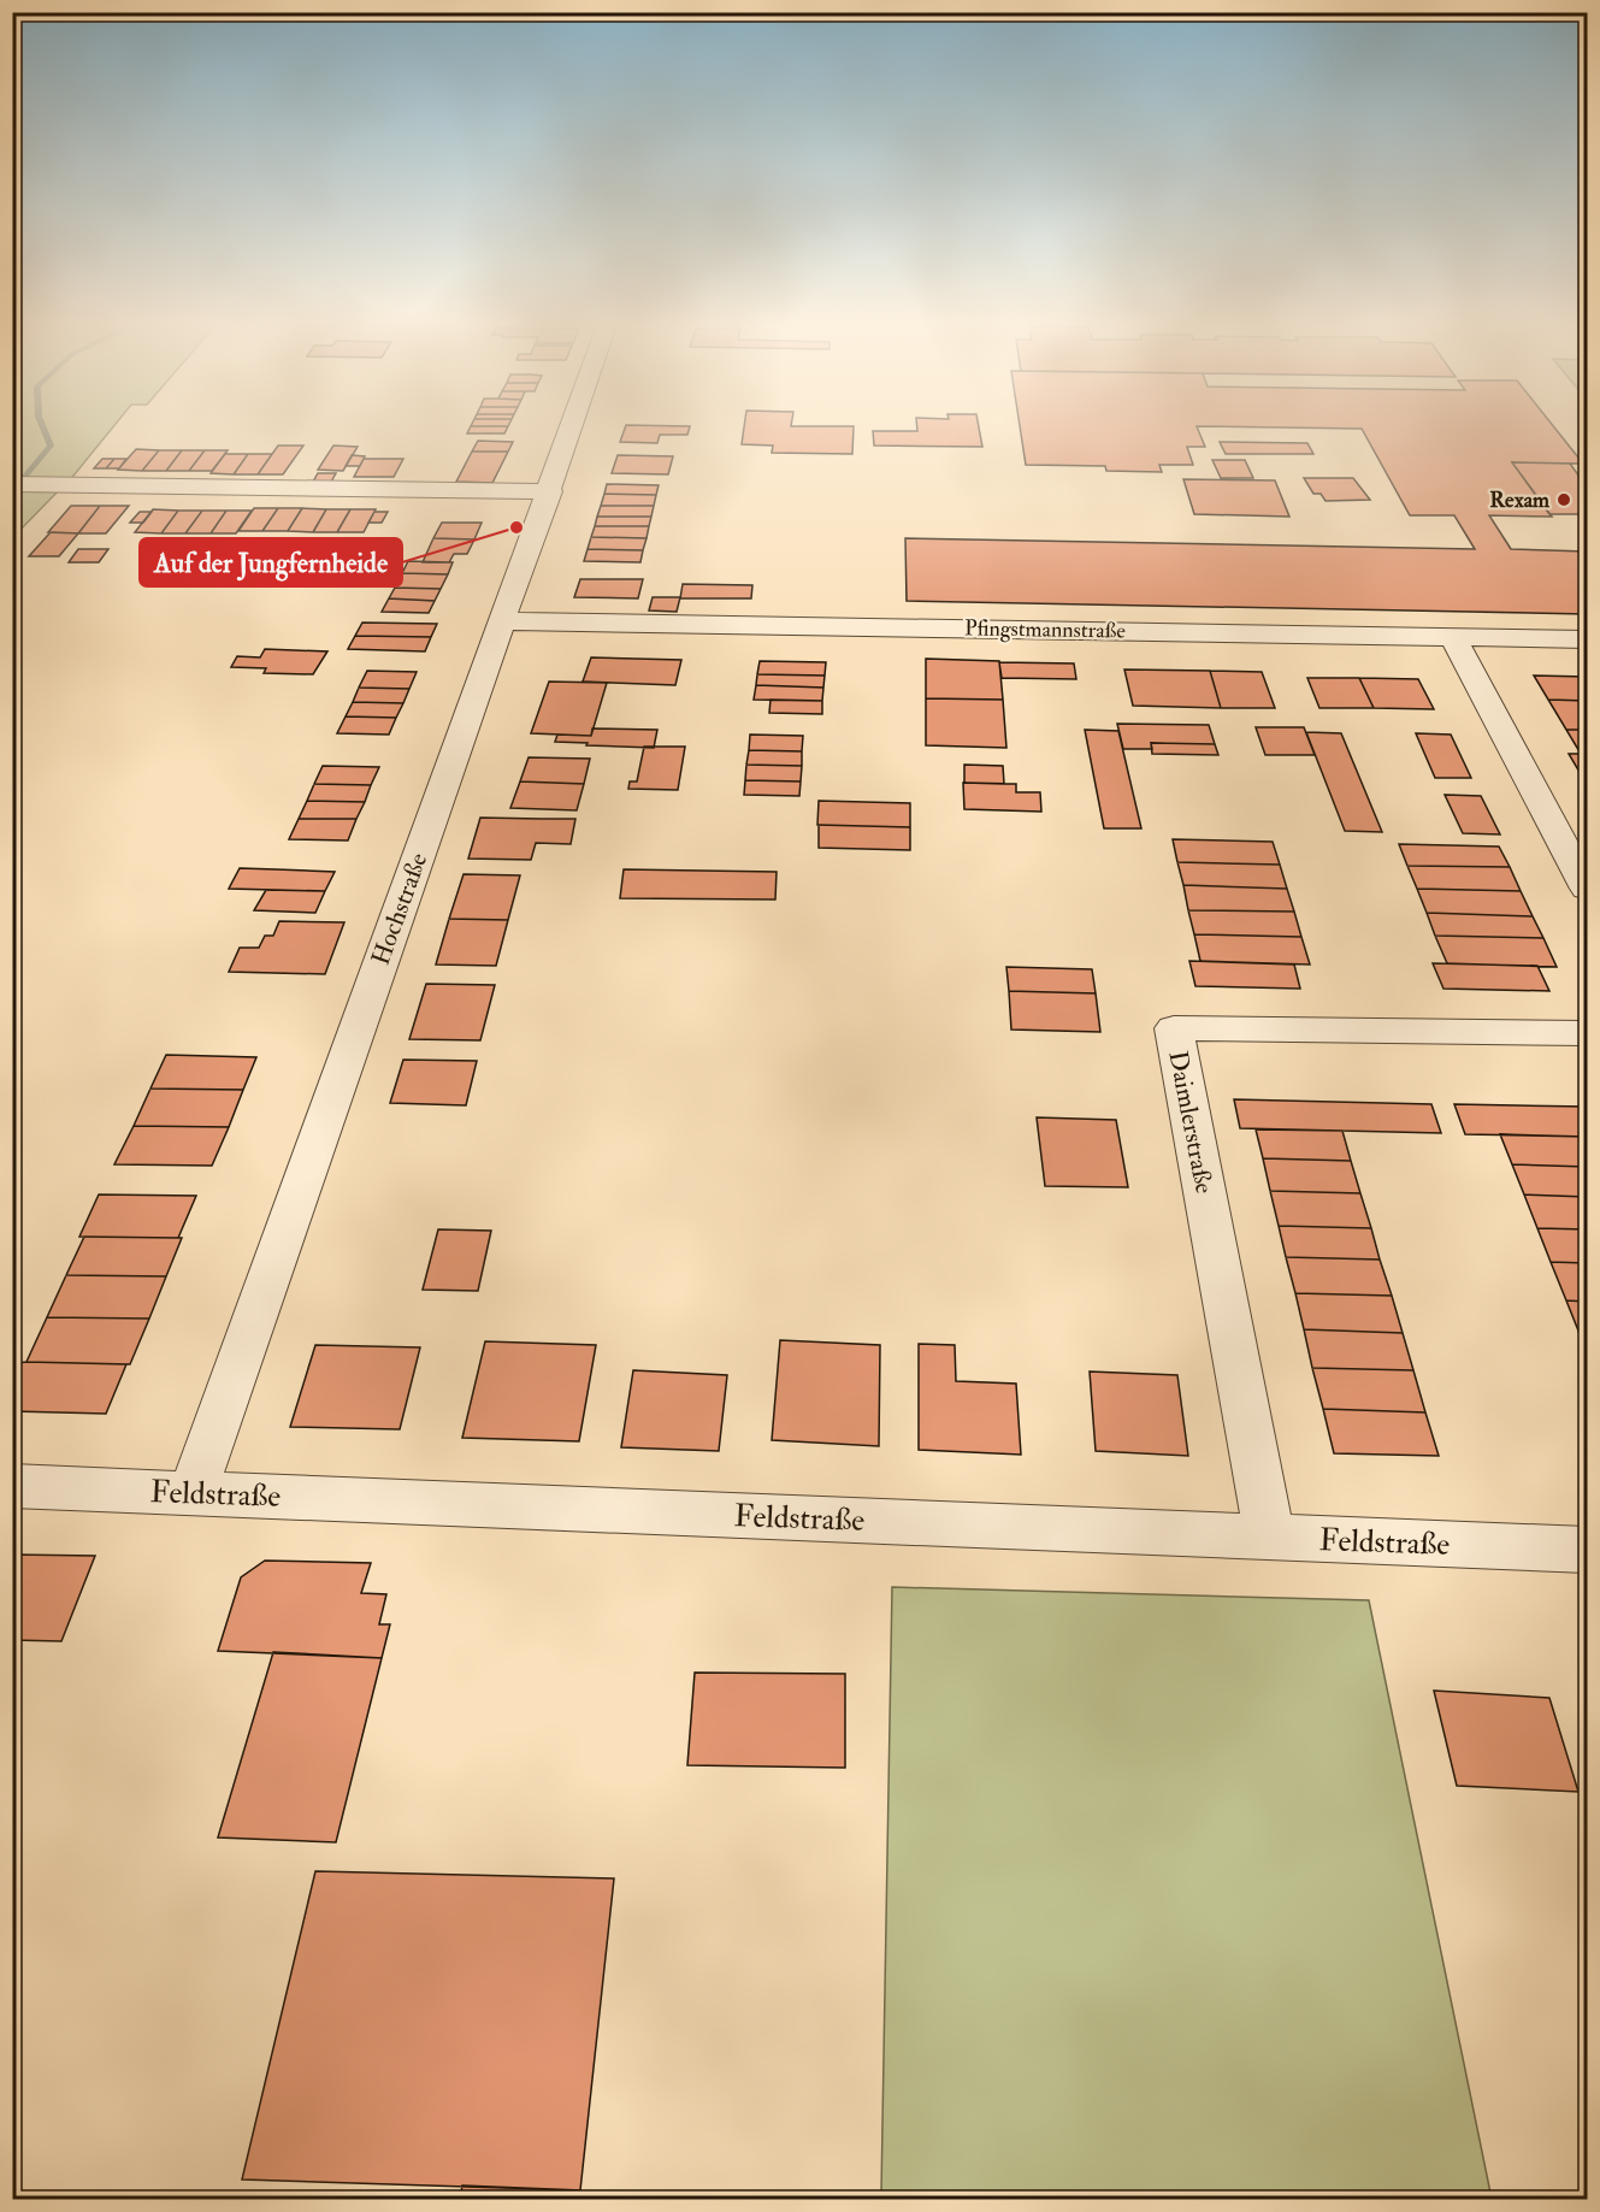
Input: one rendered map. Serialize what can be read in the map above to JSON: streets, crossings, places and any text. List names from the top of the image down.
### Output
{
  "streets": {
    "street": [
      "Pfingstmannstraße",
      "Hochstraße",
      "Daimlerstraße",
      "Feldstraße"
    ]
  },
  "crossings": [
    ["Pfingstmannstraße", "Hochstraße"],
    ["Hochstraße", "Feldstraße"],
    ["Daimlerstraße", "Feldstraße"]
  ],
  "places": ["Rexam", "Auf der Jungfernheide"]
}
